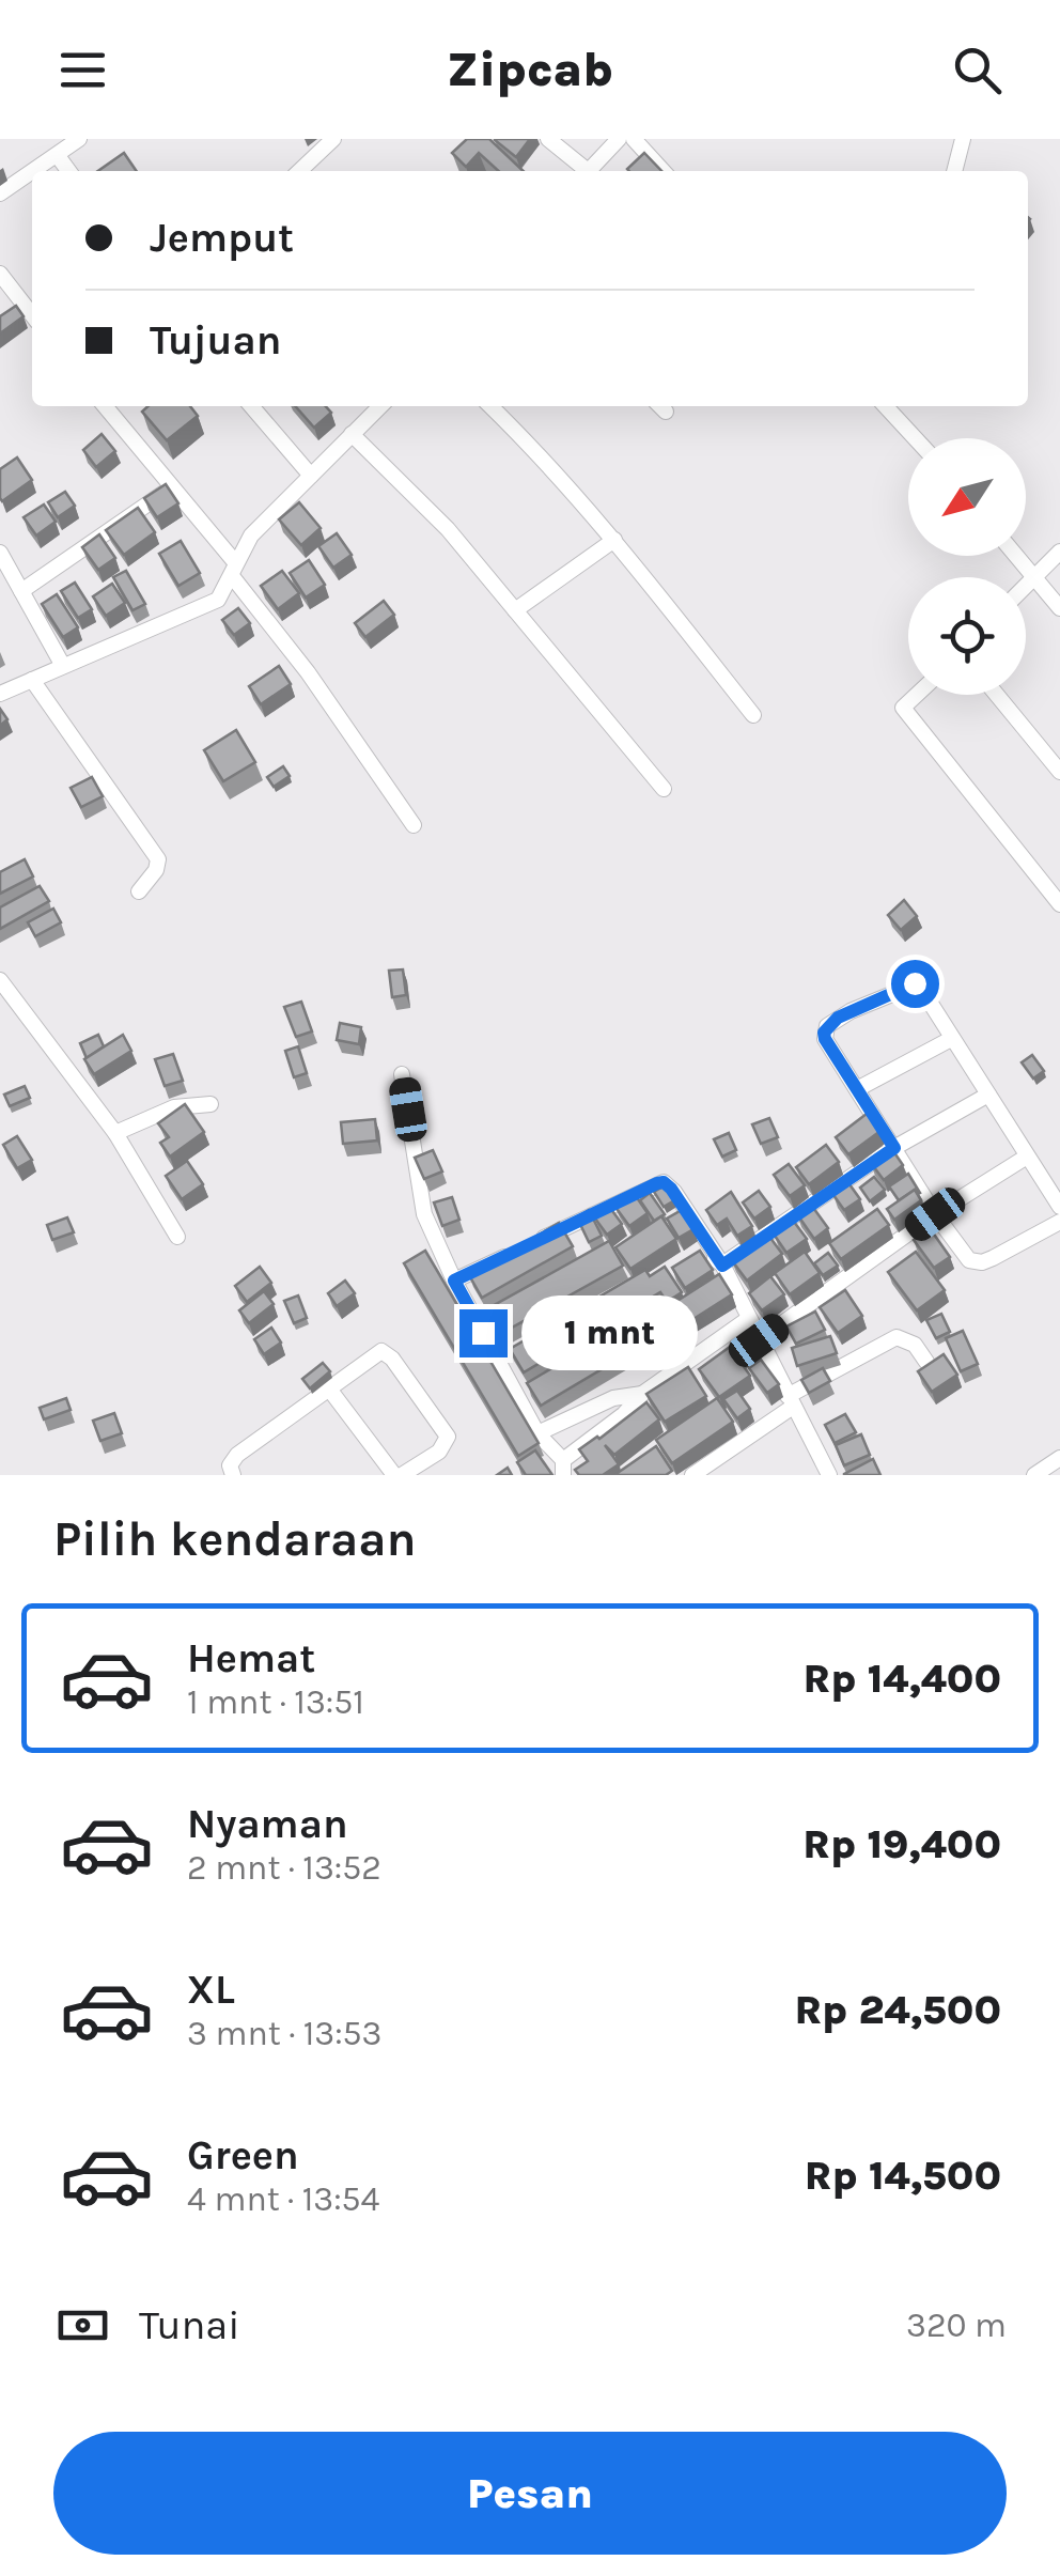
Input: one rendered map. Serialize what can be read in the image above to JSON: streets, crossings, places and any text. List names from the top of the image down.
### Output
{
  "north": "bottom left",
  "page": {
    "header": "Zipcab",
    "banner": ["Jemput", "Tujuan"],
    "bubble": "1 mnt",
    "heading": "Pilih kendaraan",
    "list": [
      {
        "name": "Hemat",
        "note": "1 mnt · 13:51",
        "value": "Rp 14,400"
      },
      {
        "name": "Nyaman",
        "note": "2 mnt · 13:52",
        "value": "Rp 19,400"
      },
      {
        "name": "XL",
        "note": "3 mnt · 13:53",
        "value": "Rp 24,500"
      },
      {
        "name": "Green",
        "note": "4 mnt · 13:54",
        "value": "Rp 14,500"
      }
    ],
    "pay": ["Tunai", "320 m"],
    "buttons": "Pesan"
  }
}
